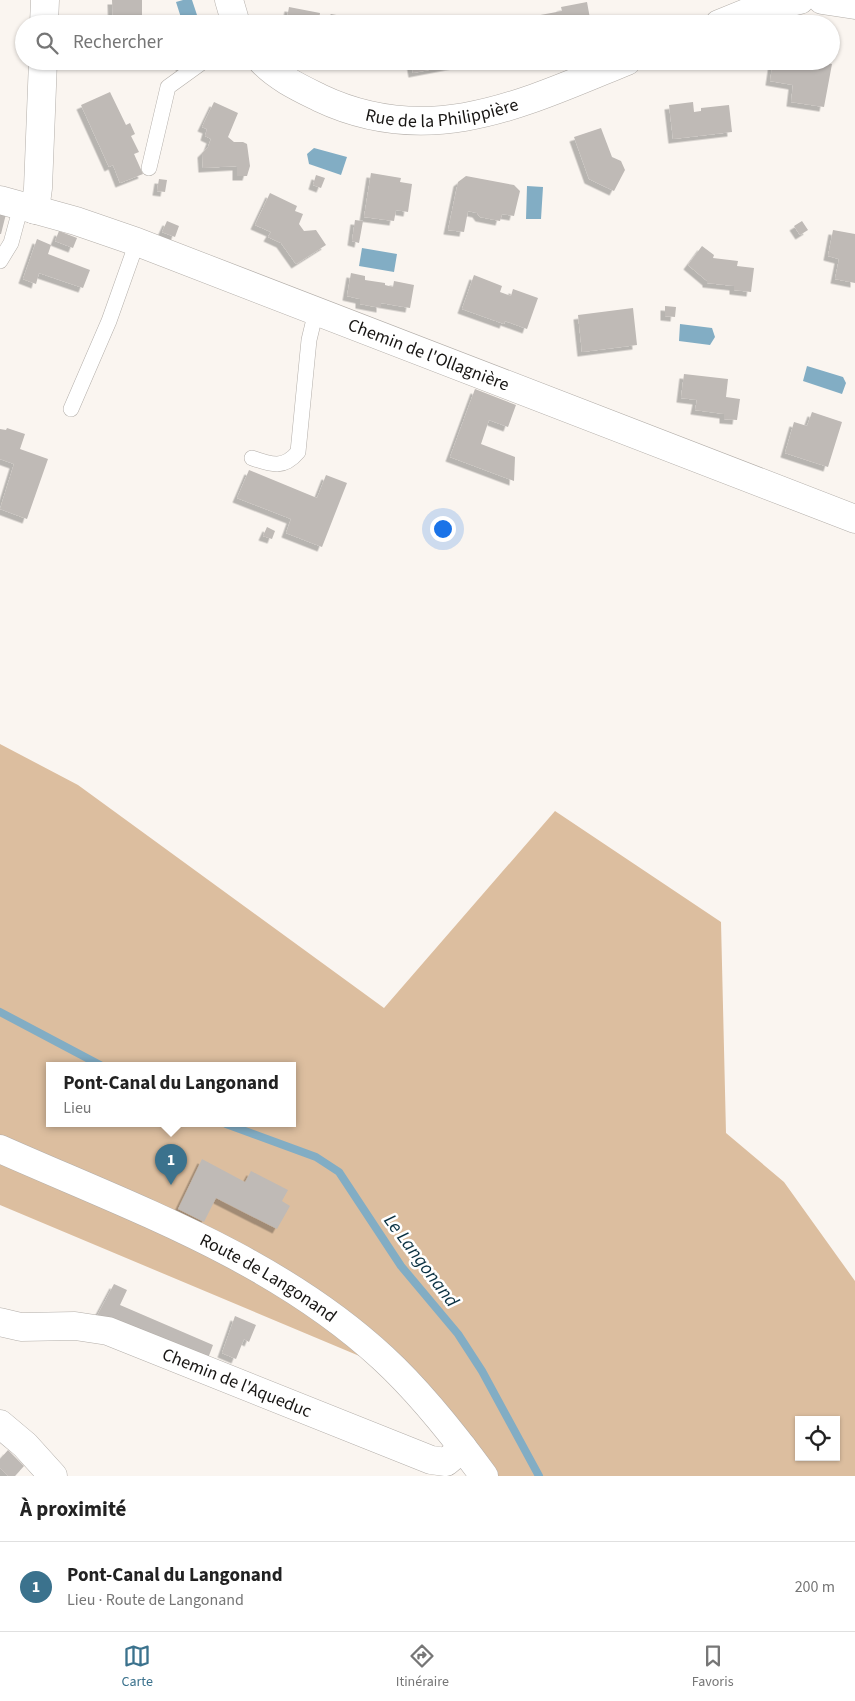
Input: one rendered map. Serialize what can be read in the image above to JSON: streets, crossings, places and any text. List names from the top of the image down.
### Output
{
  "streets": {
    "street": [
      "Rue de la Philippière",
      "Chemin de l'Ollagnière",
      "Route de Langonand",
      "Chemin de l'Aqueduc"
    ]
  },
  "crossings": [
    ["Route de Langonand", "Chemin de l'Aqueduc"]
  ],
  "water": ["Le Langonand"],
  "page": {
    "search": "Rechercher",
    "popup": ["Pont-Canal du Langonand", "Lieu"],
    "pins": "1",
    "heading": "À proximité",
    "list": [
      {
        "mark": "1",
        "name": "Pont-Canal du Langonand",
        "note": "Lieu · Route de Langonand",
        "value": "200 m"
      }
    ],
    "nav": ["Carte", "Itinéraire", "Favoris"]
  }
}
